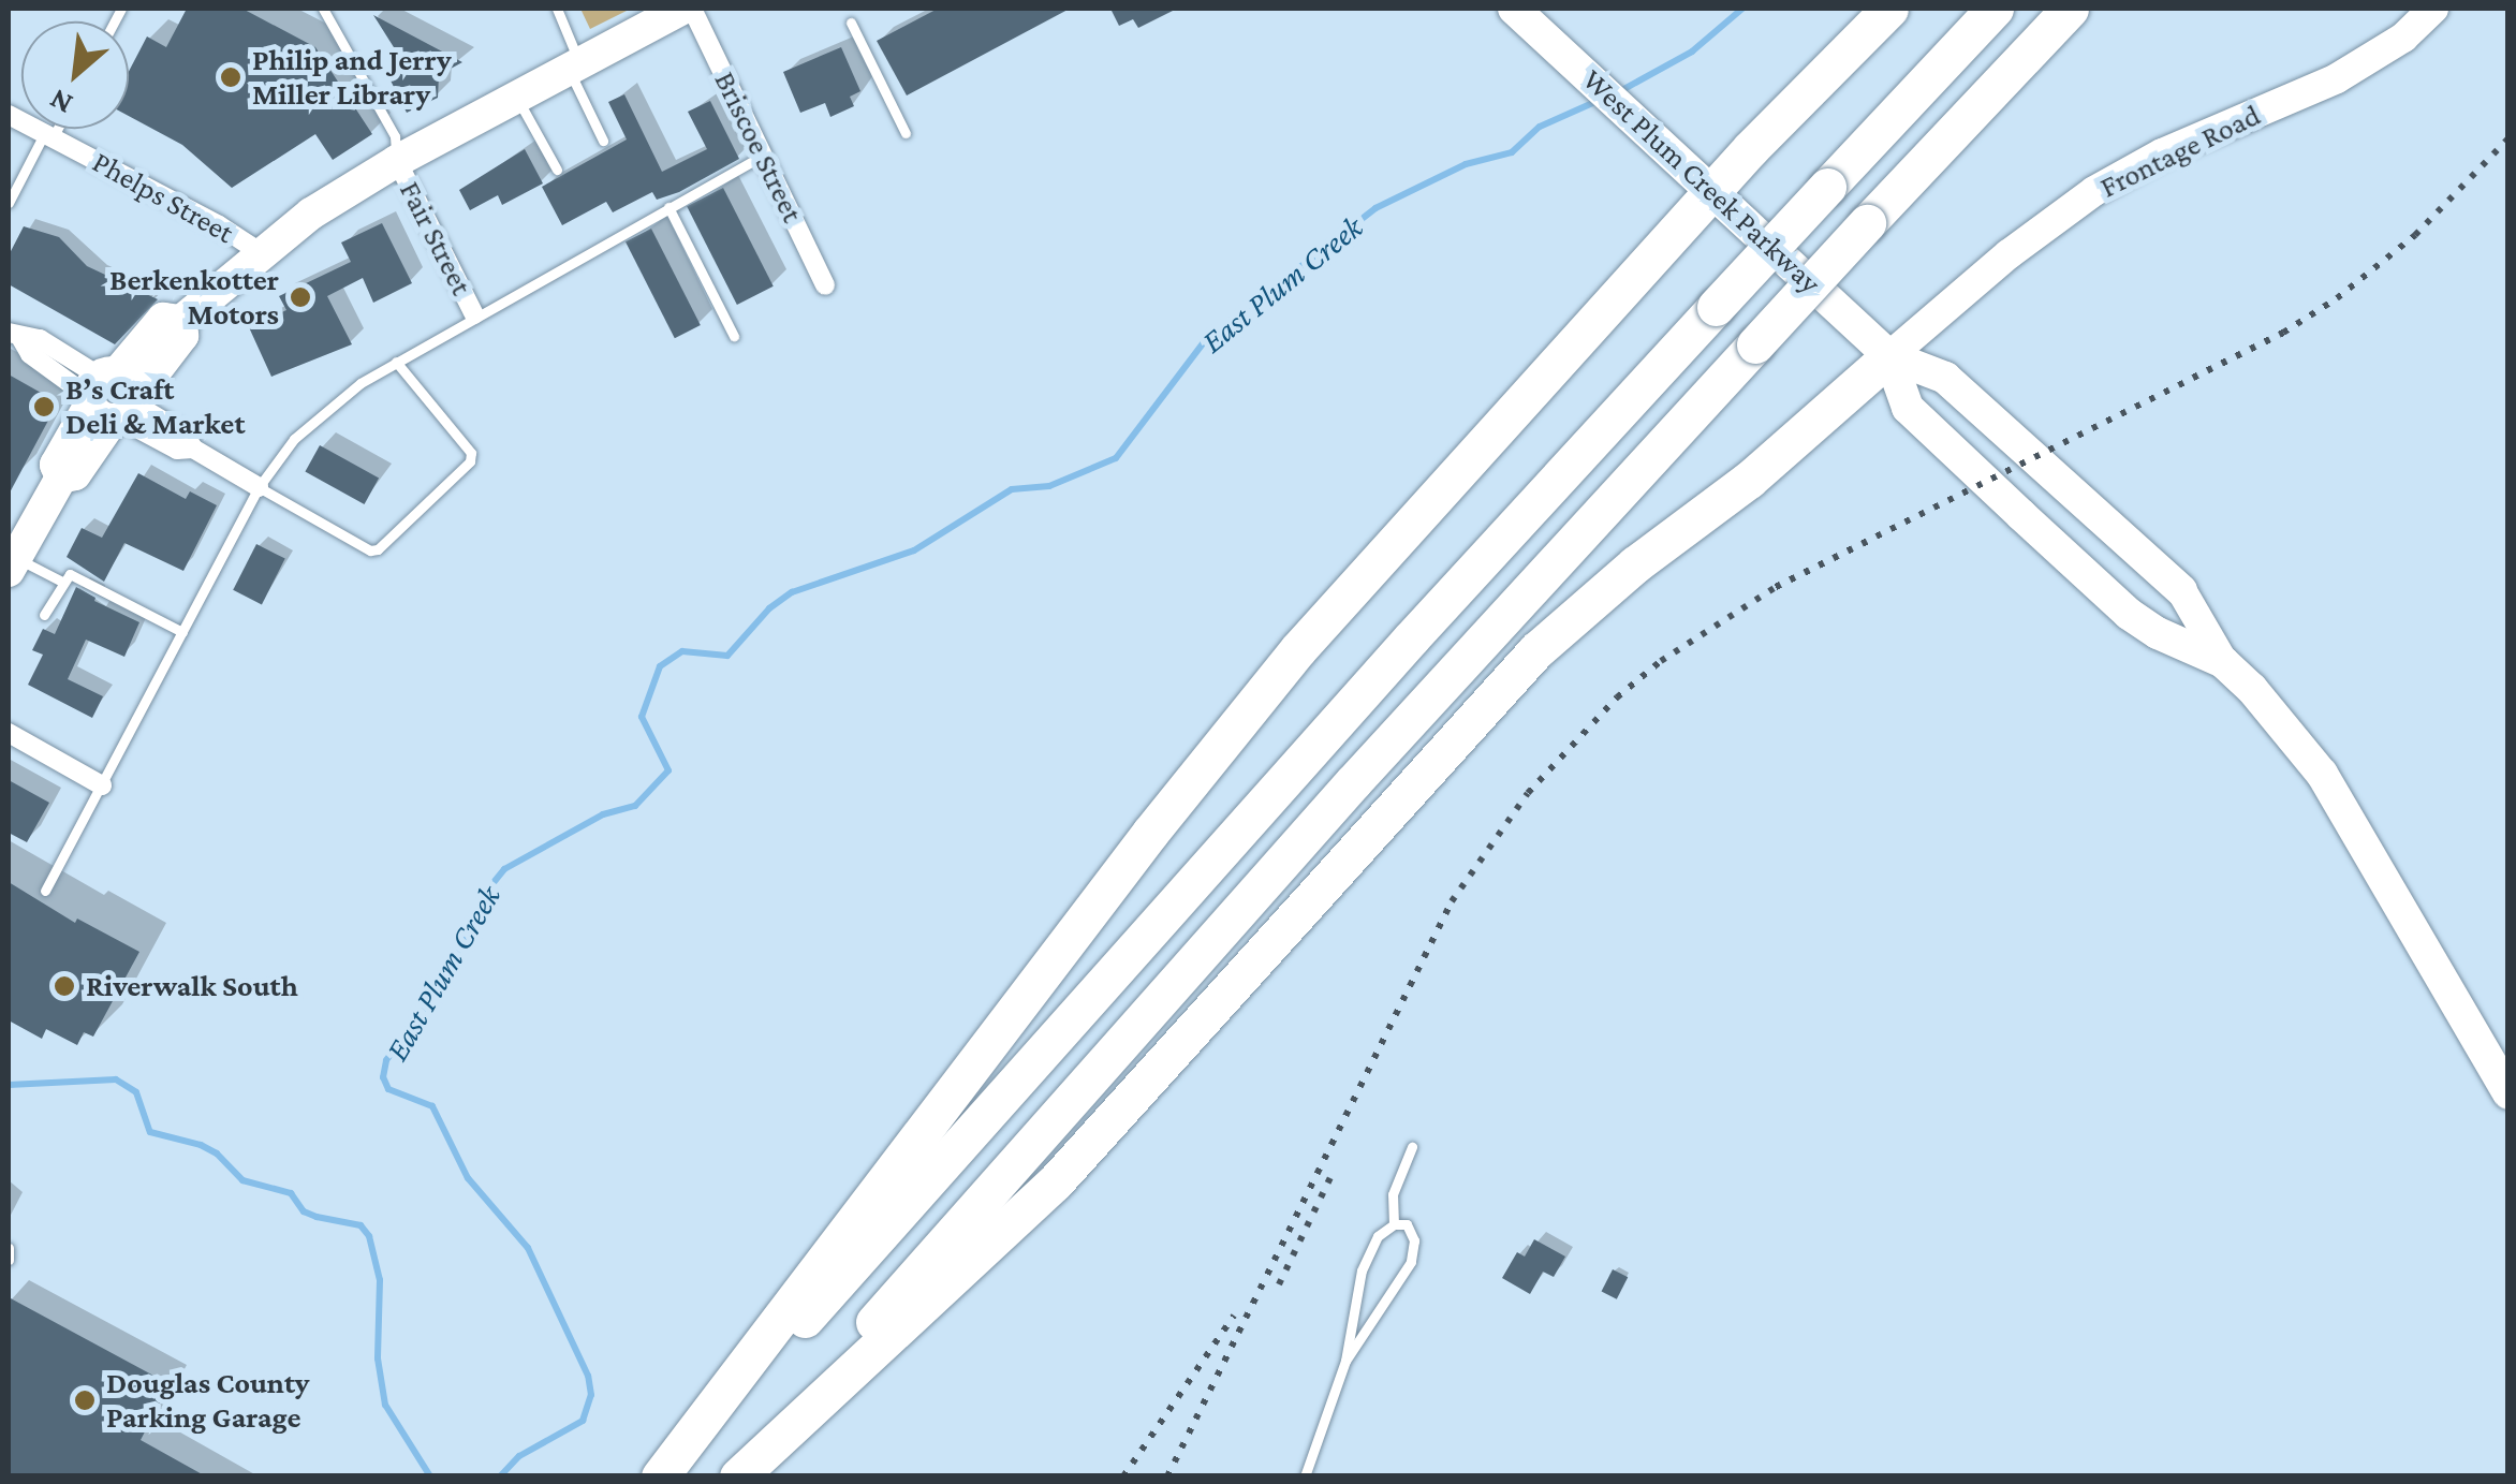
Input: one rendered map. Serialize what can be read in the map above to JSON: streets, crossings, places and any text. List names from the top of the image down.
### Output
{
  "streets": {
    "main road": ["Frontage Road", "West Plum Creek Parkway"],
    "street": ["Briscoe Street", "Phelps Street", "Fair Street"]
  },
  "crossings": [
    ["Frontage Road", "West Plum Creek Parkway"]
  ],
  "water": ["East Plum Creek"],
  "places": [
    "Philip and Jerry Miller Library",
    "Berkenkotter Motors",
    "B’s Craft Deli & Market",
    "Riverwalk South",
    "Douglas County Parking Garage"
  ],
  "north": "bottom left"
}
